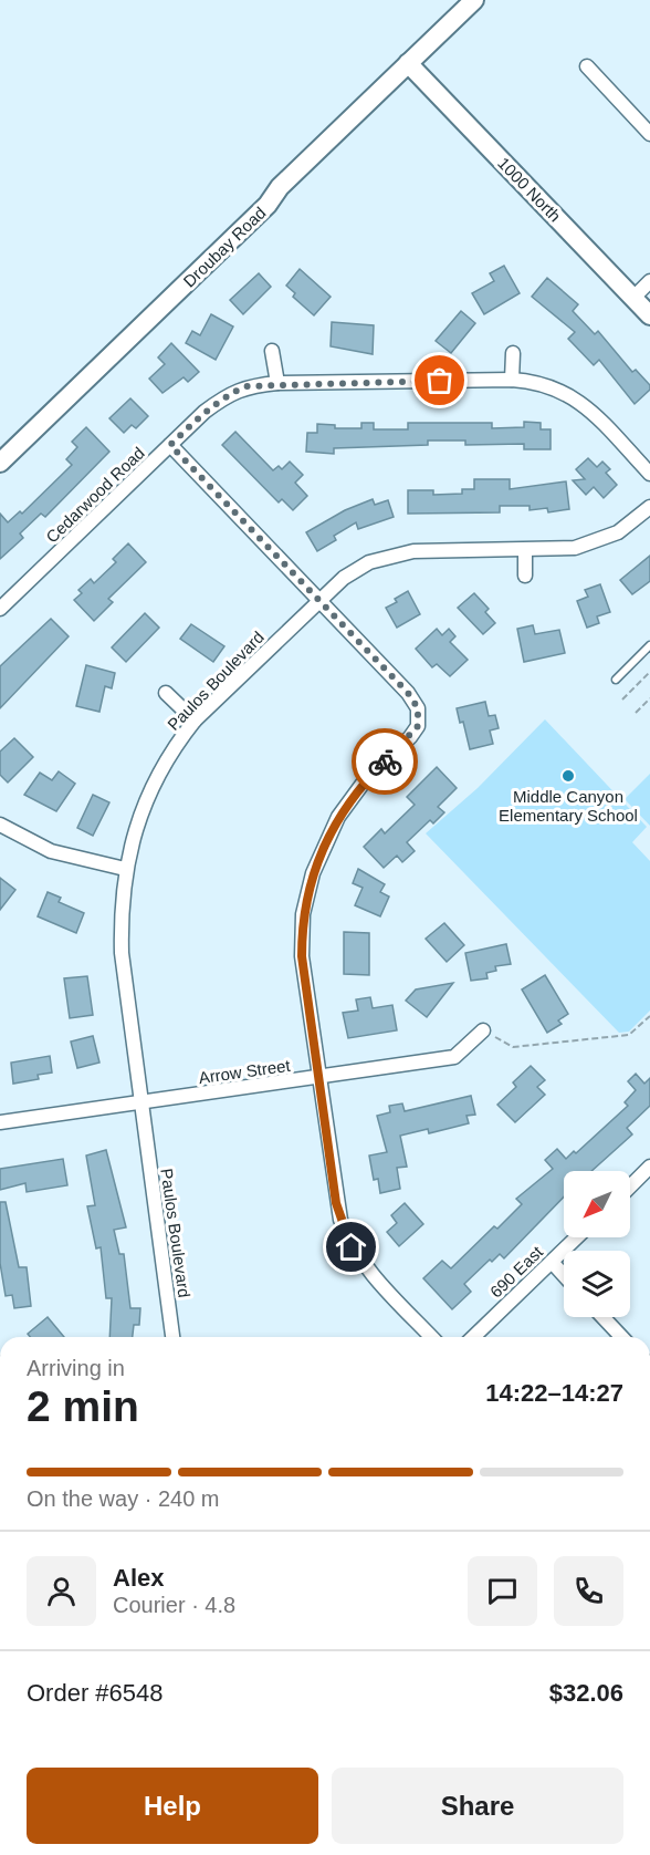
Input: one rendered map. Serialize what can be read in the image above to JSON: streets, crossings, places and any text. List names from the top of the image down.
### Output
{
  "streets": {
    "street": [
      "1000 North",
      "Droubay Road",
      "Cedarwood Road",
      "Paulos Boulevard",
      "Arrow Street",
      "690 East"
    ]
  },
  "crossings": [
    ["1000 North", "Droubay Road"],
    ["Paulos Boulevard", "Arrow Street"]
  ],
  "places": ["Middle Canyon Elementary School"],
  "north": "bottom left",
  "page": {
    "heading": ["2 min", "Arriving in", "14:22–14:27"],
    "panel": [
      "Alex",
      "Courier · 4.8",
      "Order #6548",
      "$32.06"
    ],
    "bar": "On the way · 240 m",
    "buttons": ["Help", "Share"]
  }
}
